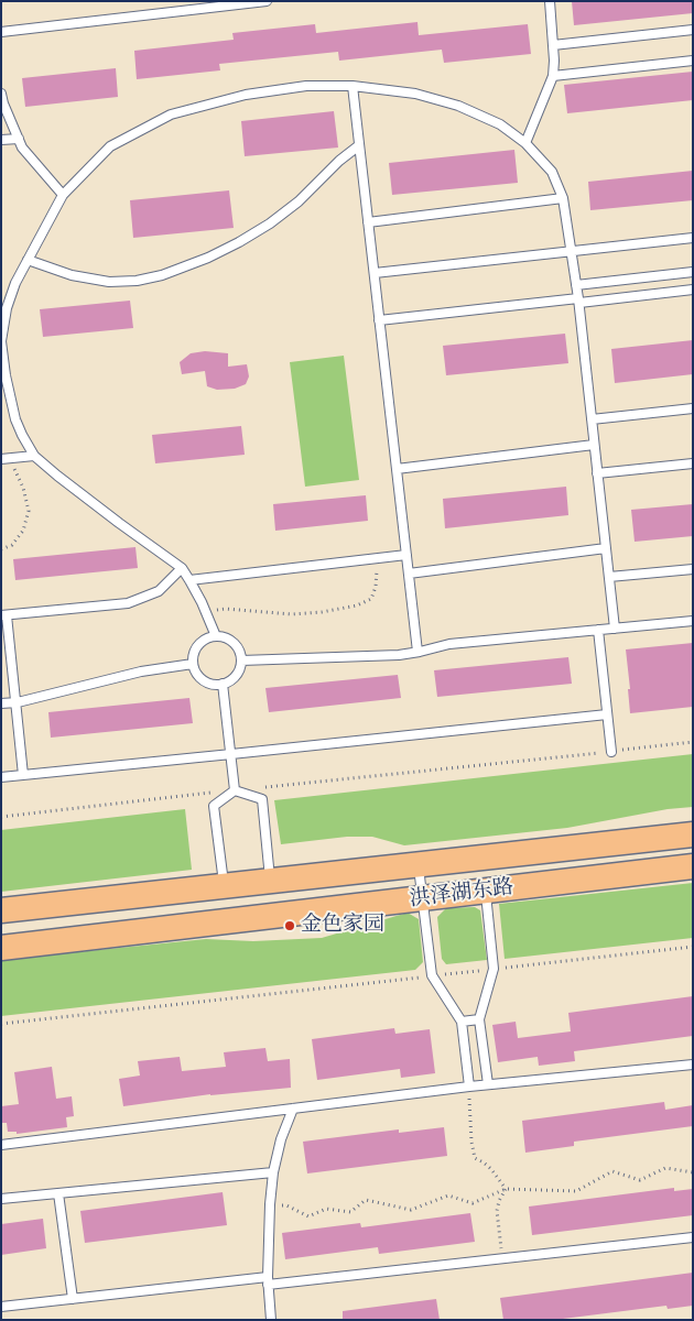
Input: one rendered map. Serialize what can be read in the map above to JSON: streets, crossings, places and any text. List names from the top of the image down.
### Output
{
  "streets": {
    "main road": ["洪泽湖东路"]
  },
  "places": ["金色家园"]
}
